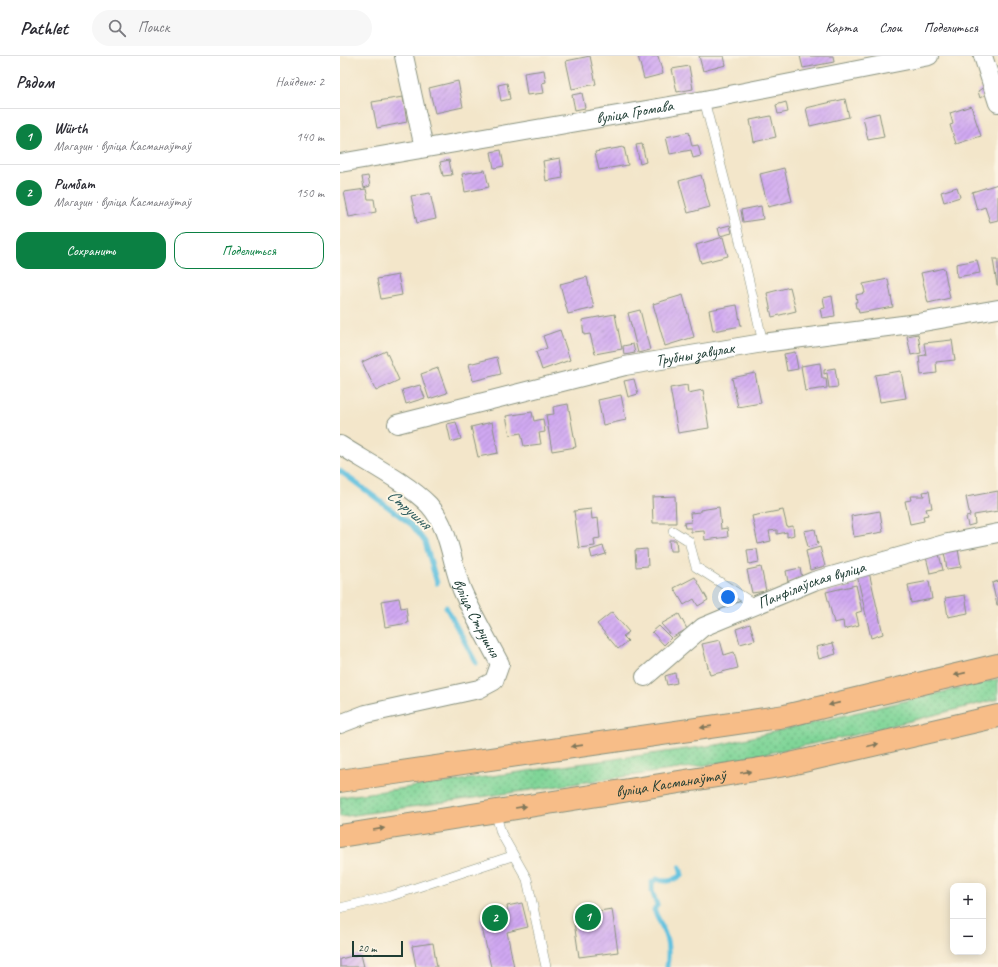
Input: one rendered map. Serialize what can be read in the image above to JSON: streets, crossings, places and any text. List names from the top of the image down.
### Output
{
  "streets": {
    "main road": ["вуліца Касманаўтаў"],
    "street": [
      "вуліца Громава",
      "Трубны завулак",
      "Панфілаўская вуліца",
      "вуліца Струшня"
    ]
  },
  "water": ["Струшня"],
  "scale_bar": "20 m",
  "page": {
    "header": "Pathlet",
    "search": "Поиск",
    "nav": ["Карта", "Слои", "Поделиться"],
    "heading": ["Рядом", "Найдено: 2"],
    "list": [
      {
        "mark": "1",
        "name": "Würth",
        "note": "Магазин · вуліца Касманаўтаў",
        "value": "140 m"
      },
      {
        "mark": "2",
        "name": "Римбат",
        "note": "Магазин · вуліца Касманаўтаў",
        "value": "150 m"
      }
    ],
    "buttons": ["Сохранить", "Поделиться"],
    "map_buttons": ["+", "−"],
    "pins": ["1", "2"],
    "scale": "20 m"
  }
}
